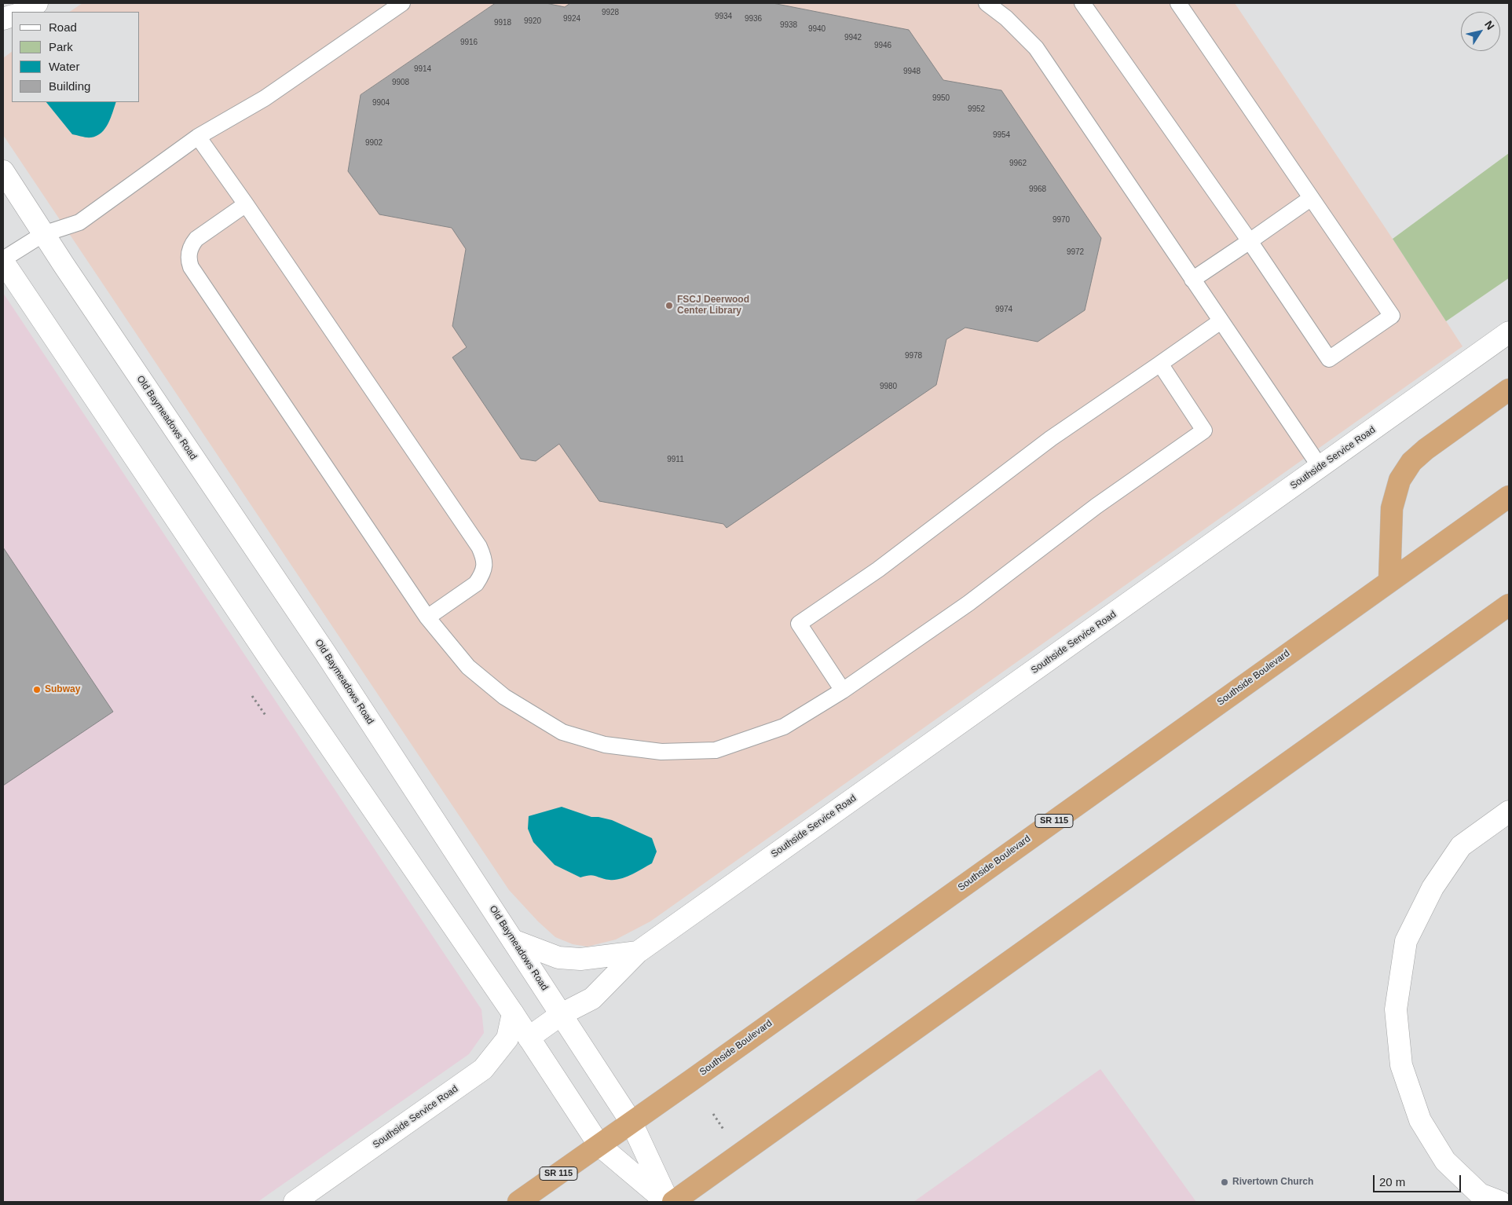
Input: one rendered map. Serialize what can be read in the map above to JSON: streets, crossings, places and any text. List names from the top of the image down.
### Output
{
  "streets": {
    "highway": ["Southside Boulevard", "SR 115"],
    "street": ["Old Baymeadows Road", "Southside Service Road"]
  },
  "crossings": [
    ["Old Baymeadows Road", "Southside Service Road"],
    ["Old Baymeadows Road", "Southside Boulevard"]
  ],
  "places": ["FSCJ Deerwood Center Library", "Subway", "Rivertown Church"],
  "house_numbers": [
    "9928",
    "9934",
    "9924",
    "9936",
    "9920",
    "9918",
    "9938",
    "9940",
    "9942",
    "9916",
    "9946",
    "9914",
    "9948",
    "9908",
    "9950",
    "9904",
    "9952",
    "9954",
    "9902",
    "9962",
    "9968",
    "9970",
    "9972",
    "9974",
    "9978",
    "9980",
    "9911"
  ],
  "legend": [
    "Road",
    "Park",
    "Water",
    "Building"
  ],
  "scale_bar": "20 m",
  "north": "top right"
}
